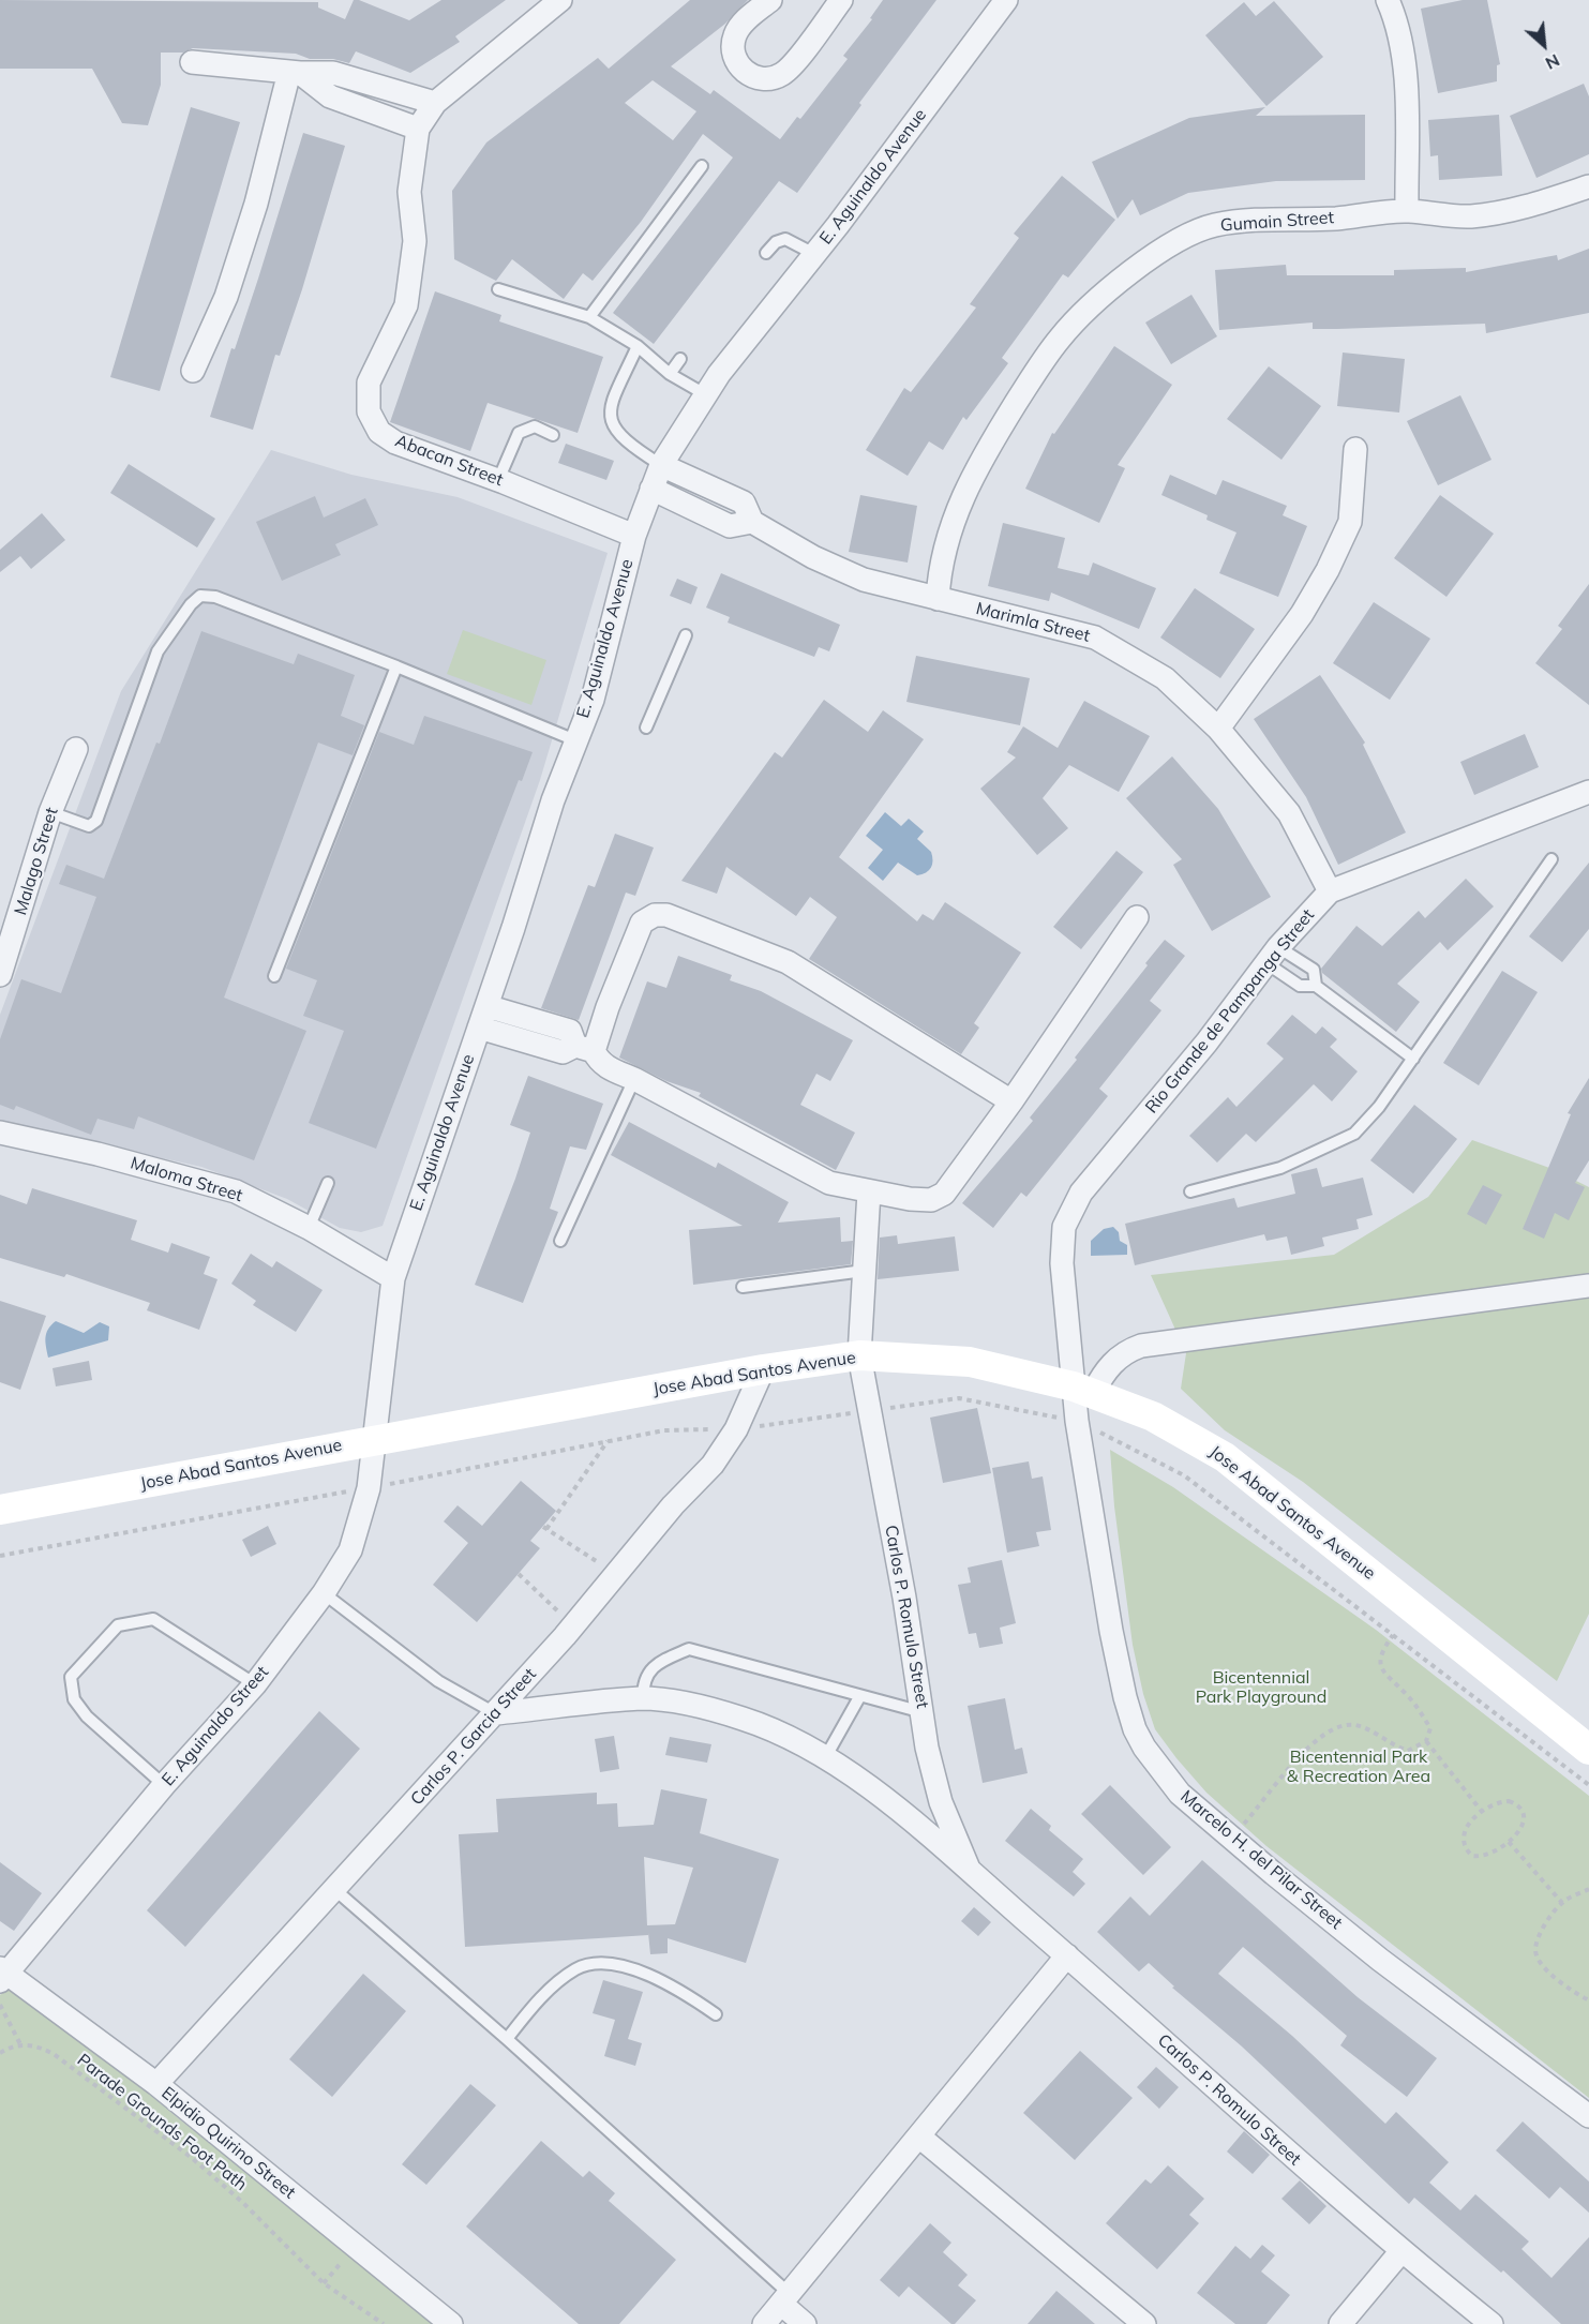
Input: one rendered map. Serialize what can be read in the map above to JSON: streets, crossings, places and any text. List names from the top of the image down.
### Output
{
  "streets": {
    "main road": ["Jose Abad Santos Avenue"],
    "street": [
      "E. Aguinaldo Avenue",
      "Gumain Street",
      "Abacan Street",
      "Marimla Street",
      "Malago Street",
      "Rio Grande de Pampanga Street",
      "Maloma Street",
      "Carlos P. Romulo Street",
      "E. Aguinaldo Street",
      "Carlos P. Garcia Street",
      "Marcelo H. del Pilar Street",
      "Elpidio Quirino Street"
    ],
    "path": ["Parade Grounds Foot Path"]
  },
  "crossings": [
    ["E. Aguinaldo Avenue", "Abacan Street"],
    ["E. Aguinaldo Avenue", "Marimla Street"],
    ["E. Aguinaldo Avenue", "Maloma Street"],
    ["E. Aguinaldo Avenue", "Jose Abad Santos Avenue"],
    ["E. Aguinaldo Avenue", "E. Aguinaldo Street"],
    ["Gumain Street", "Marimla Street"],
    ["Marimla Street", "Rio Grande de Pampanga Street"],
    ["Rio Grande de Pampanga Street", "Jose Abad Santos Avenue"],
    ["Rio Grande de Pampanga Street", "Marcelo H. del Pilar Street"],
    ["Jose Abad Santos Avenue", "Carlos P. Romulo Street"],
    ["Jose Abad Santos Avenue", "E. Aguinaldo Street"],
    ["Jose Abad Santos Avenue", "Carlos P. Garcia Street"],
    ["Jose Abad Santos Avenue", "Marcelo H. del Pilar Street"],
    ["Carlos P. Romulo Street", "Carlos P. Garcia Street"],
    ["E. Aguinaldo Street", "Elpidio Quirino Street"],
    ["Carlos P. Garcia Street", "Elpidio Quirino Street"]
  ],
  "parks": ["Bicentennial Park Playground", "Bicentennial Park & Recreation Area"],
  "north": "bottom right"
}
